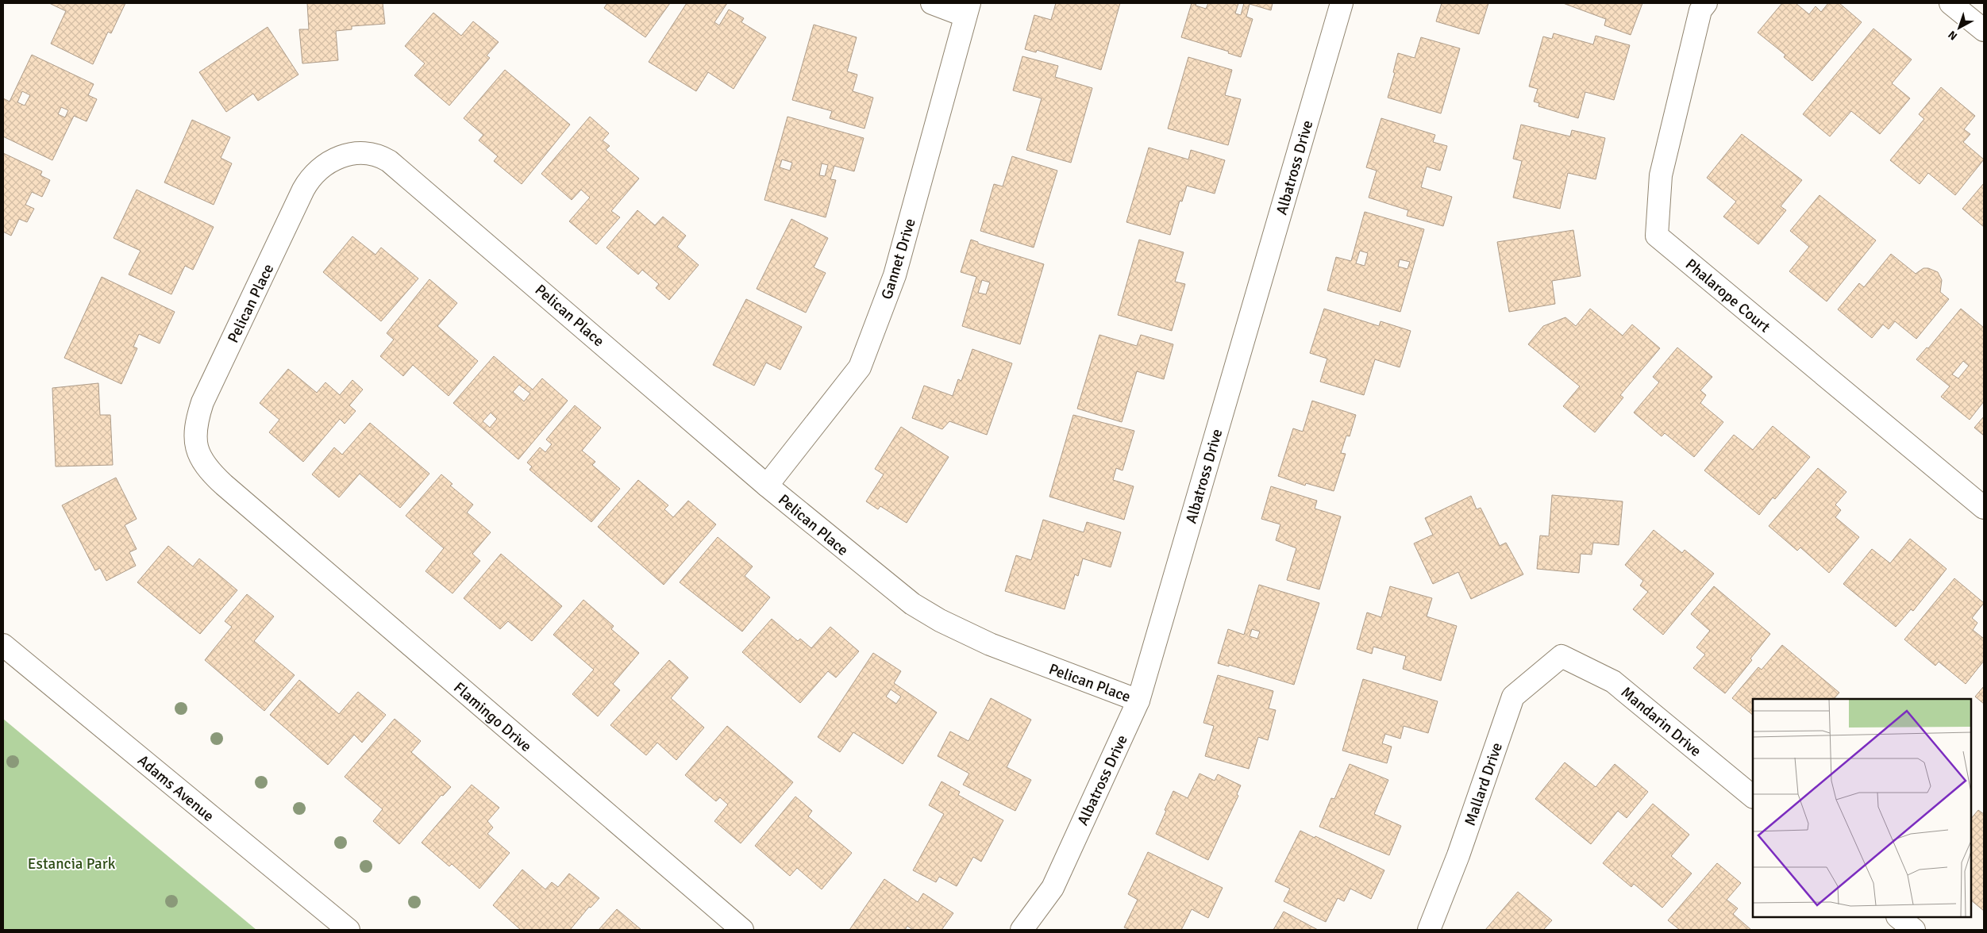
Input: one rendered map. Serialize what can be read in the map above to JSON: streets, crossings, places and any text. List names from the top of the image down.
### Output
{
  "streets": {
    "street": [
      "Albatross Drive",
      "Gannet Drive",
      "Phalarope Court",
      "Pelican Place",
      "Flamingo Drive",
      "Mandarin Drive",
      "Mallard Drive",
      "Adams Avenue"
    ]
  },
  "crossings": [
    ["Albatross Drive", "Pelican Place"],
    ["Gannet Drive", "Pelican Place"],
    ["Pelican Place", "Flamingo Drive"],
    ["Mandarin Drive", "Mallard Drive"]
  ],
  "parks": ["Estancia Park"],
  "north": "bottom left"
}
